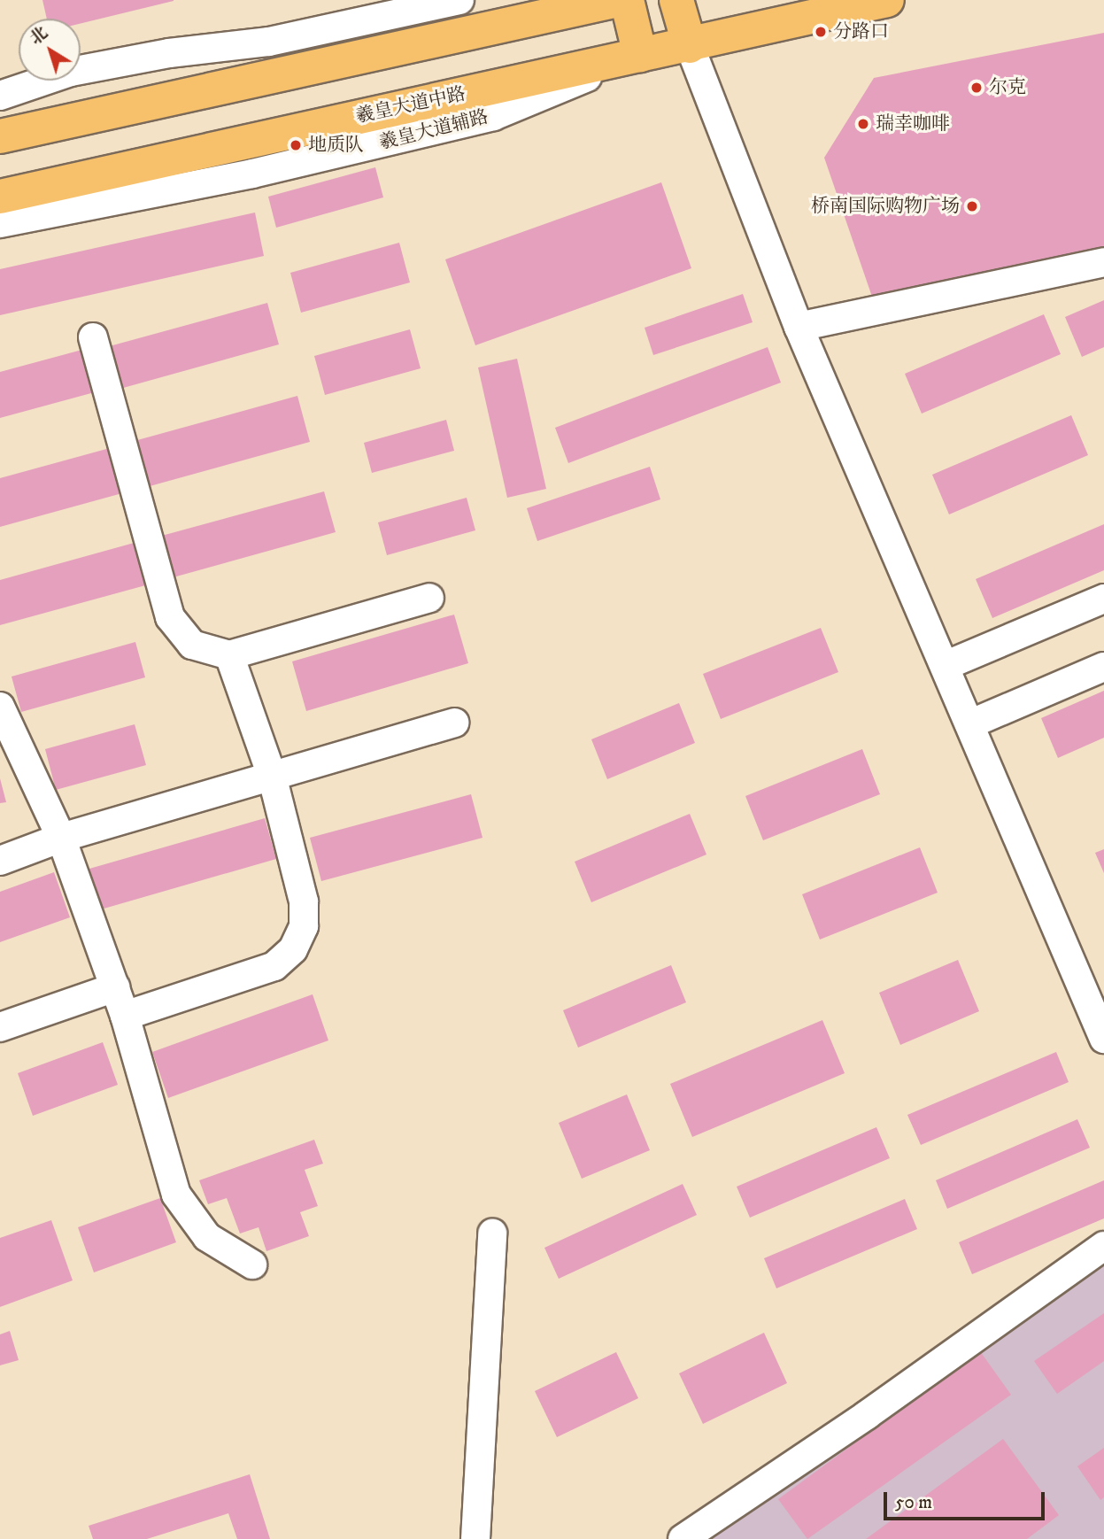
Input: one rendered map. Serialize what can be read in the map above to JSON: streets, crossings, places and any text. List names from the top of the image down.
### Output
{
  "streets": {
    "main road": ["羲皇大道中路"],
    "street": ["羲皇大道辅路"]
  },
  "crossings": [
    ["羲皇大道中路", "羲皇大道辅路"]
  ],
  "places": [
    "分路口",
    "尔克",
    "瑞幸咖啡",
    "地质队",
    "桥南国际购物广场"
  ],
  "scale_bar": "50 m",
  "north": "top left"
}
